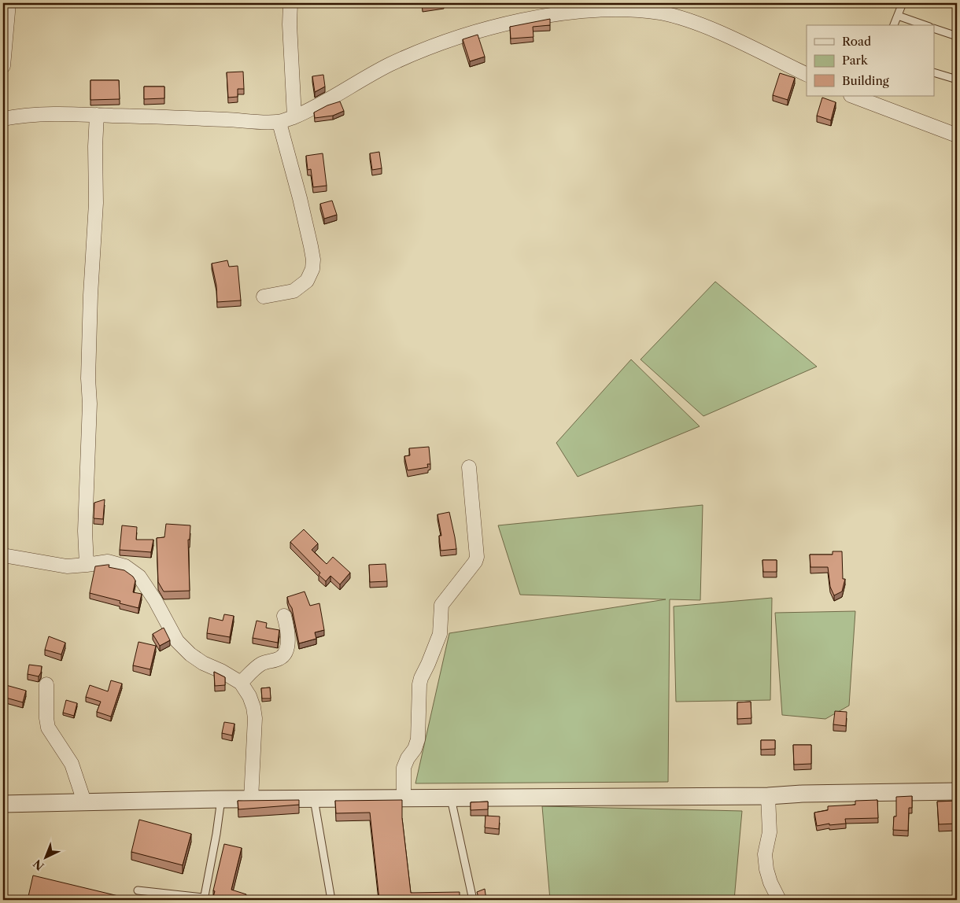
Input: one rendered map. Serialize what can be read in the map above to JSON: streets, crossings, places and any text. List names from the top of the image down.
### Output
{
  "legend": ["Road", "Park", "Building"],
  "north": "bottom left"
}
